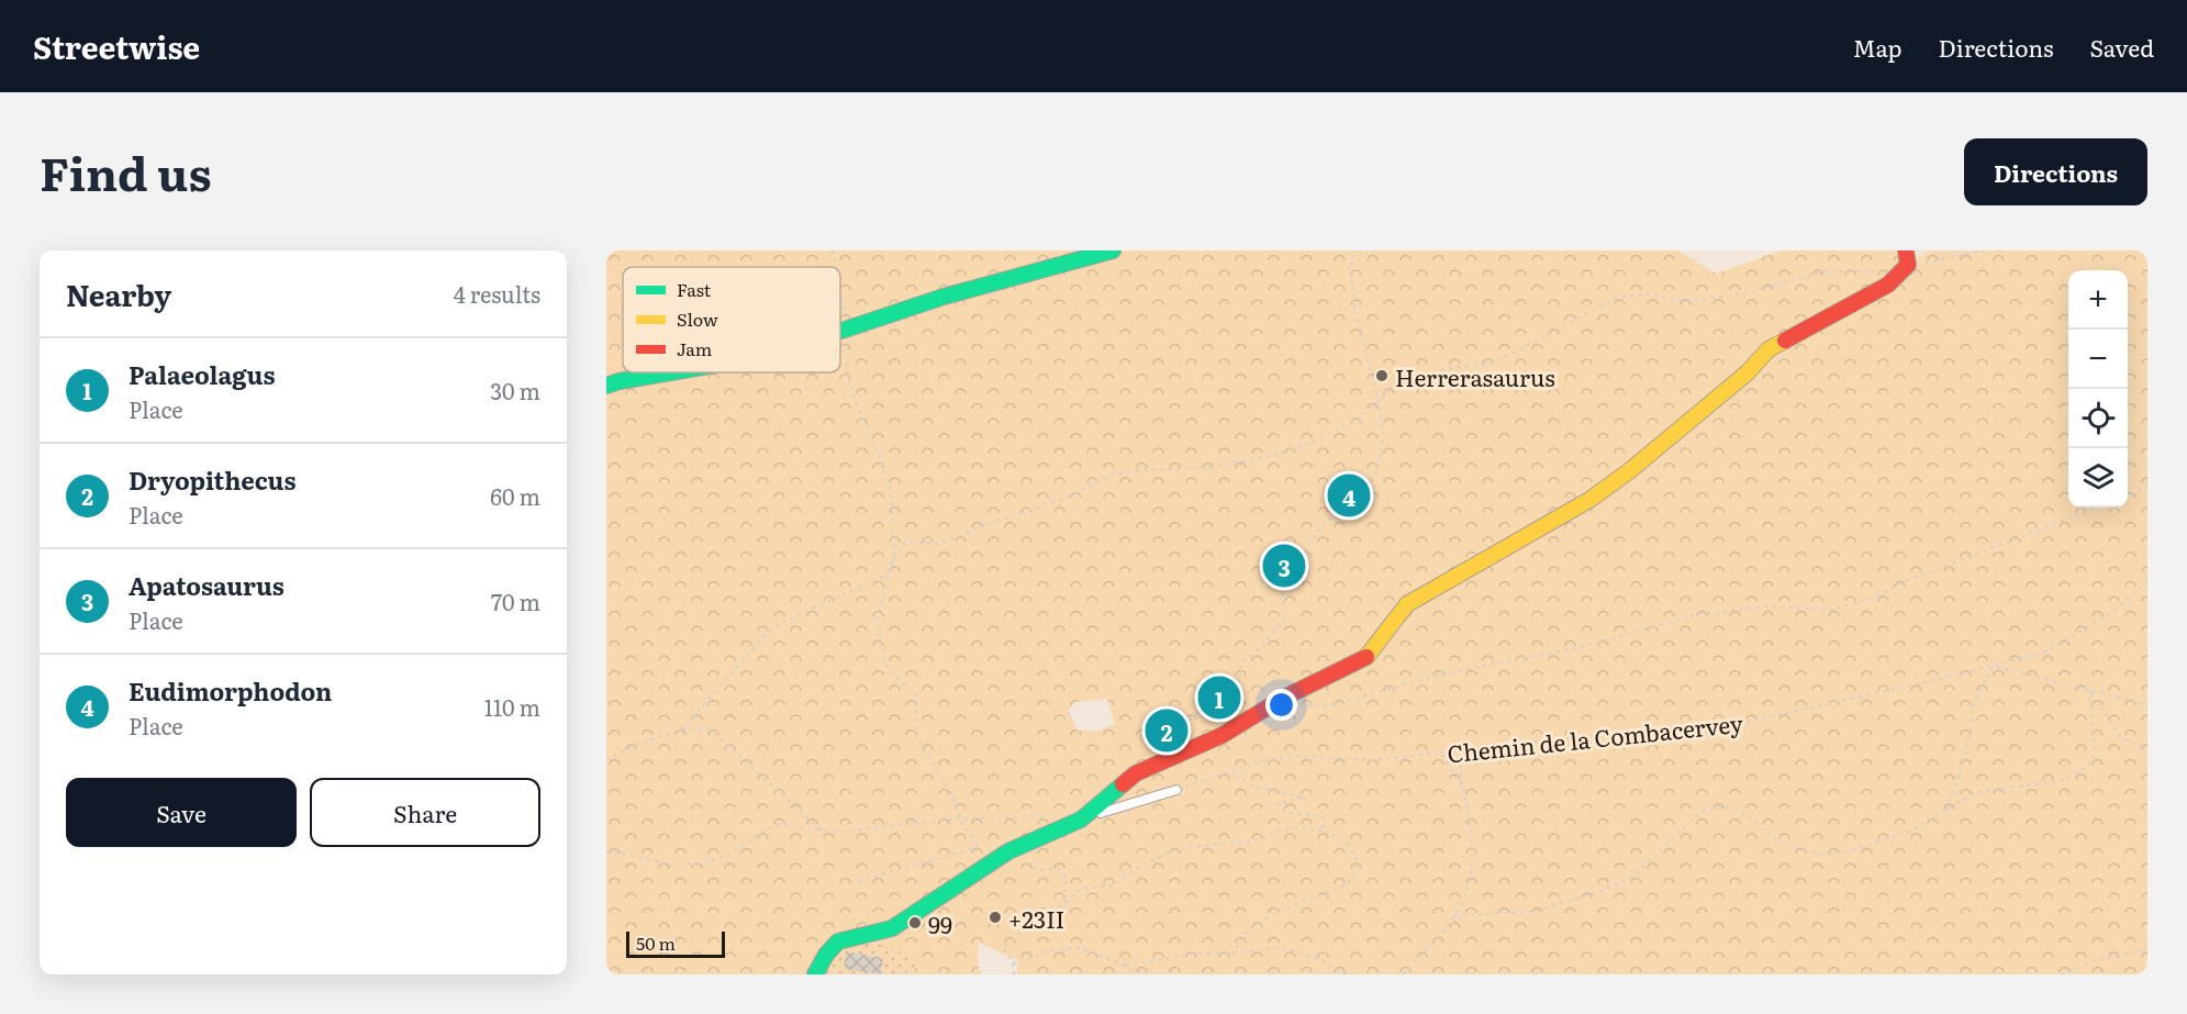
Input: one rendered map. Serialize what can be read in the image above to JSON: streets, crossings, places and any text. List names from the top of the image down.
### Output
{
  "streets": {
    "path": ["Chemin de la Combacervey"]
  },
  "places": ["Herrerasaurus", "+23II", "99"],
  "legend": ["Fast", "Slow", "Jam"],
  "scale_bar": "50 m",
  "page": {
    "header": "Streetwise",
    "nav": ["Map", "Directions", "Saved"],
    "title": "Find us",
    "buttons": [
      "Directions",
      ["Save", "Share"]
    ],
    "heading": ["Nearby", "4 results"],
    "map_buttons": ["+", "−"],
    "list": [
      {
        "mark": "1",
        "name": "Palaeolagus",
        "note": "Place",
        "value": "30 m"
      },
      {
        "mark": "2",
        "name": "Dryopithecus",
        "note": "Place",
        "value": "60 m"
      },
      {
        "mark": "3",
        "name": "Apatosaurus",
        "note": "Place",
        "value": "70 m"
      },
      {
        "mark": "4",
        "name": "Eudimorphodon",
        "note": "Place",
        "value": "110 m"
      }
    ],
    "pins": [
      "4",
      "3",
      "1",
      "2"
    ],
    "scale": "50 m"
  }
}
